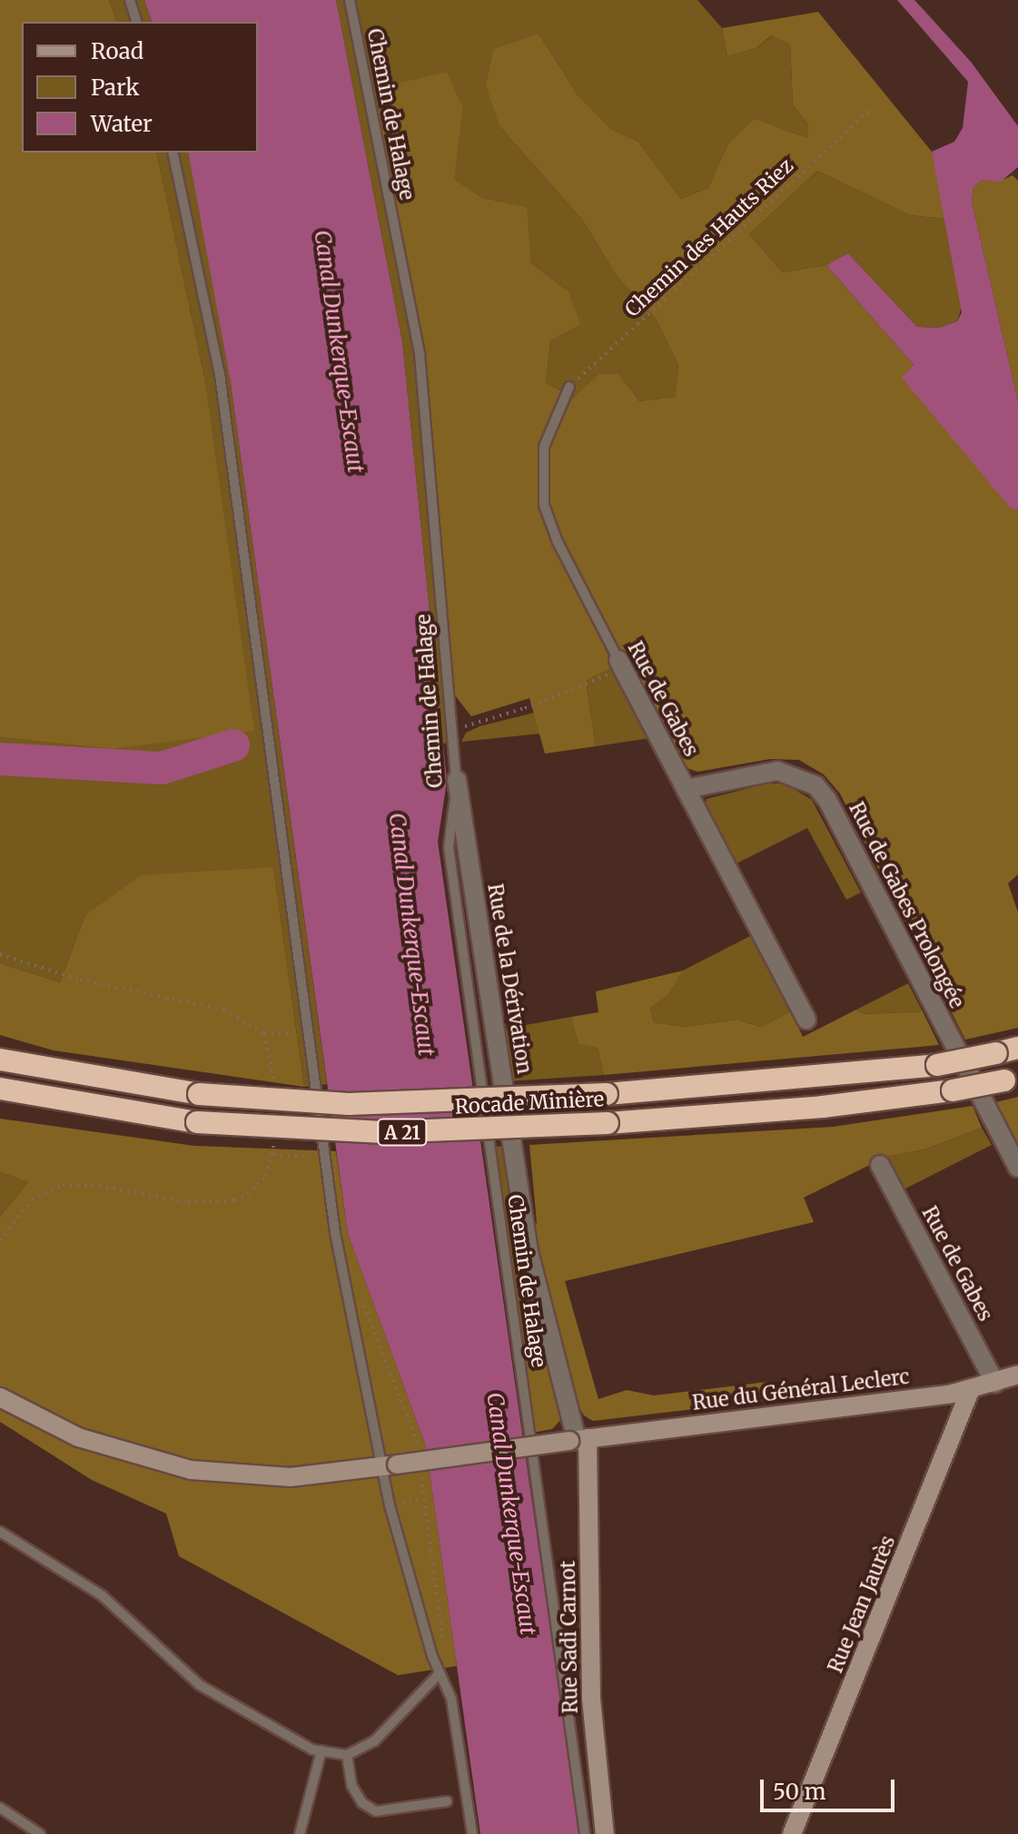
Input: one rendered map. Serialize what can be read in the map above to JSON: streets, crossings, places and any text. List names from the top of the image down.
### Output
{
  "streets": {
    "highway": ["Rocade Minière", "A 21"],
    "street": [
      "Rue de Gabes",
      "Rue de Gabes Prolongée",
      "Rue de la Dérivation",
      "Rue du Général Leclerc",
      "Rue Jean Jaurès",
      "Rue Sadi Carnot"
    ],
    "lane": ["Chemin de Halage"],
    "path": ["Chemin des Hauts Riez"]
  },
  "crossings": [
    ["Chemin de Halage", "Rue de la Dérivation"],
    ["Chemin des Hauts Riez", "Rue de Gabes"],
    ["Rue de Gabes", "Rue de Gabes Prolongée"],
    ["Rue de Gabes", "Rue du Général Leclerc"],
    ["Rue de la Dérivation", "Rue du Général Leclerc"],
    ["Rue de la Dérivation", "Rue Sadi Carnot"],
    ["Rue du Général Leclerc", "Rue Jean Jaurès"],
    ["Rue du Général Leclerc", "Rue Sadi Carnot"]
  ],
  "water": ["Canal Dunkerque-Escaut"],
  "legend": ["Road", "Park", "Water"],
  "scale_bar": "50 m"
}
